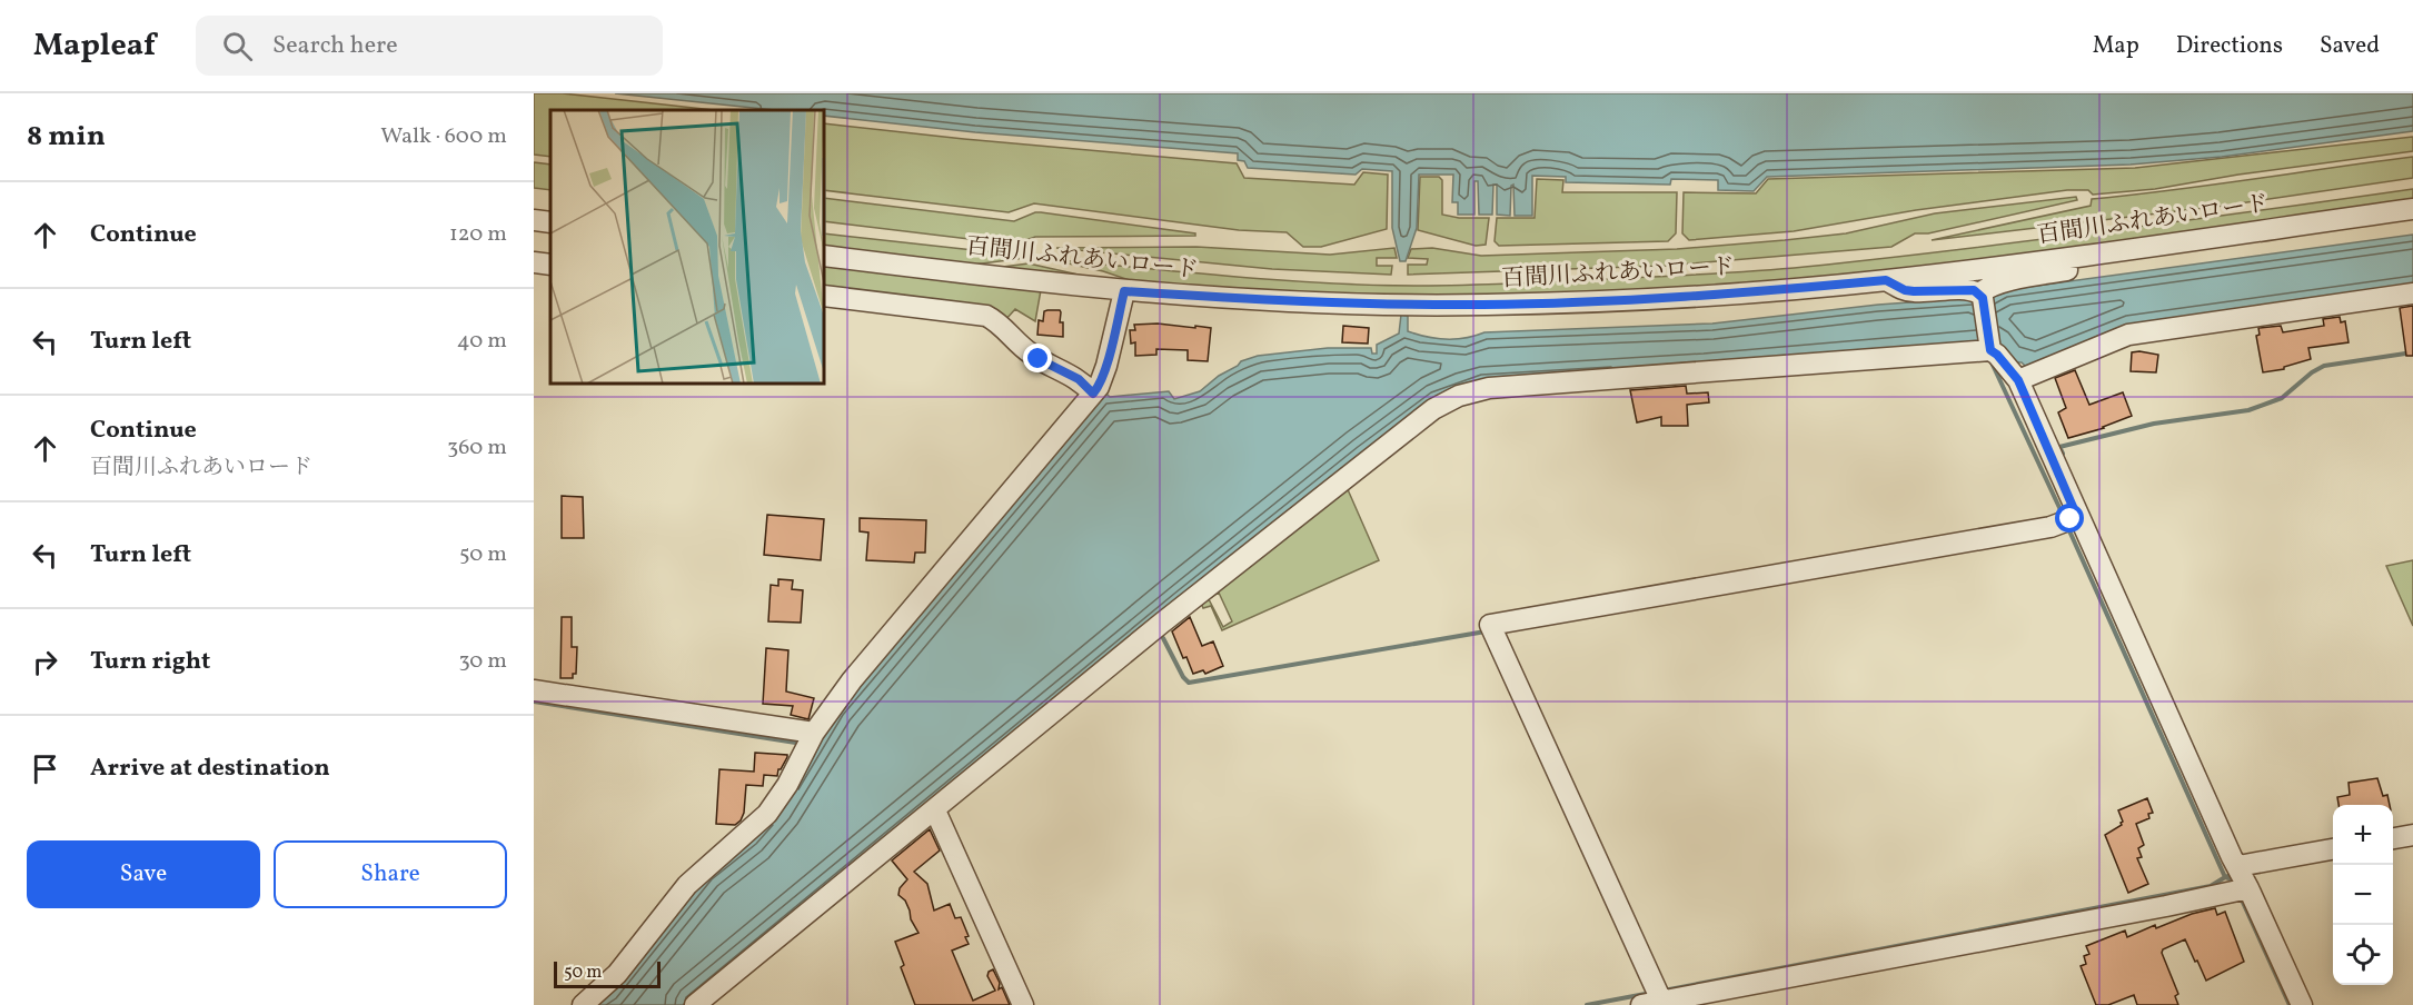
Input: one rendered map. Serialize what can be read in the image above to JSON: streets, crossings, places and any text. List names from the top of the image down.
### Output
{
  "streets": {
    "street": ["百間川ふれあいロード"]
  },
  "scale_bar": "50 m",
  "page": {
    "header": "Mapleaf",
    "search": "Search here",
    "nav": ["Map", "Directions", "Saved"],
    "heading": ["8 min", "Walk · 600 m"],
    "list": [
      ["Continue", "120 m"],
      ["Turn left", "40 m"],
      ["Continue", "百間川ふれあいロード", "360 m"],
      ["Turn left", "50 m"],
      ["Turn right", "30 m"],
      "Arrive at destination"
    ],
    "map_buttons": ["+", "−"],
    "buttons": ["Save", "Share"],
    "scale": "50 m"
  }
}
